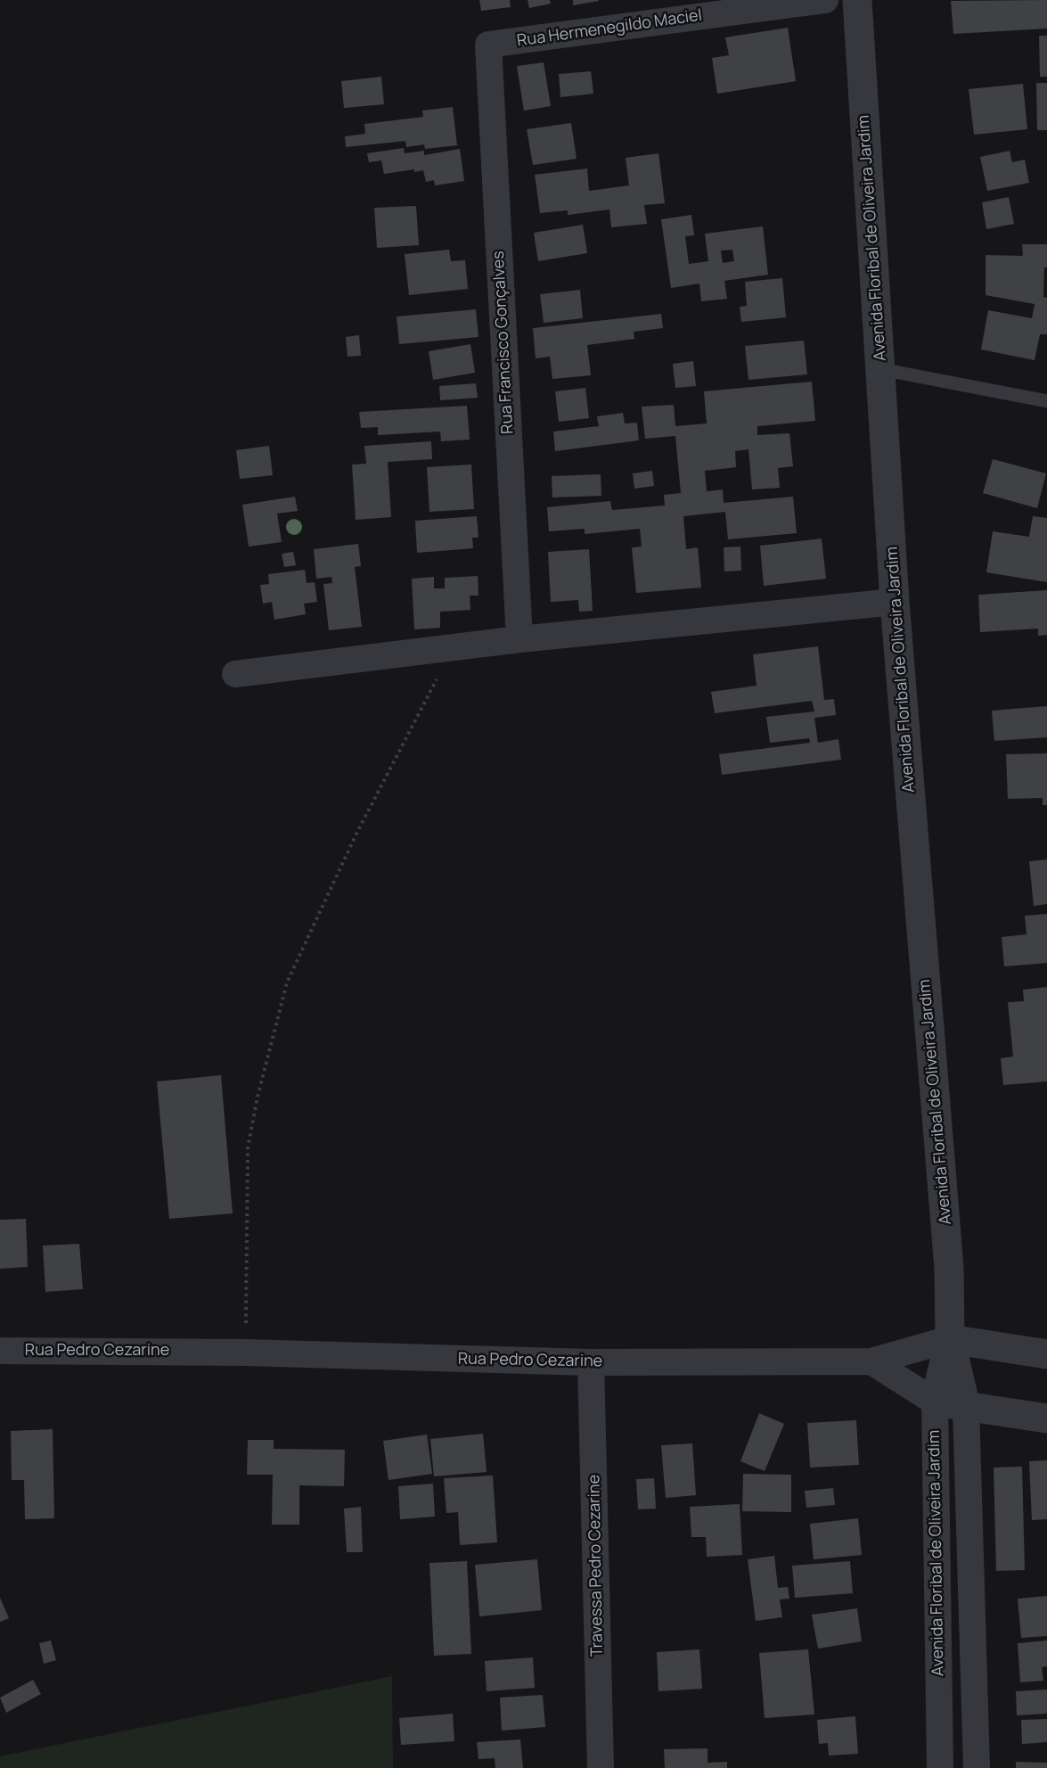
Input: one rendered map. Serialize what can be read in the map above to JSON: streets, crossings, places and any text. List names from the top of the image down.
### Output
{
  "streets": {
    "street": [
      "Rua Hermenegildo Maciel",
      "Avenida Floribal de Oliveira Jardim",
      "Rua Francisco Gonçalves",
      "Rua Pedro Cezarine",
      "Travessa Pedro Cezarine"
    ]
  },
  "crossings": [
    ["Rua Hermenegildo Maciel", "Rua Francisco Gonçalves"],
    ["Avenida Floribal de Oliveira Jardim", "Rua Pedro Cezarine"],
    ["Rua Pedro Cezarine", "Travessa Pedro Cezarine"]
  ]
}
